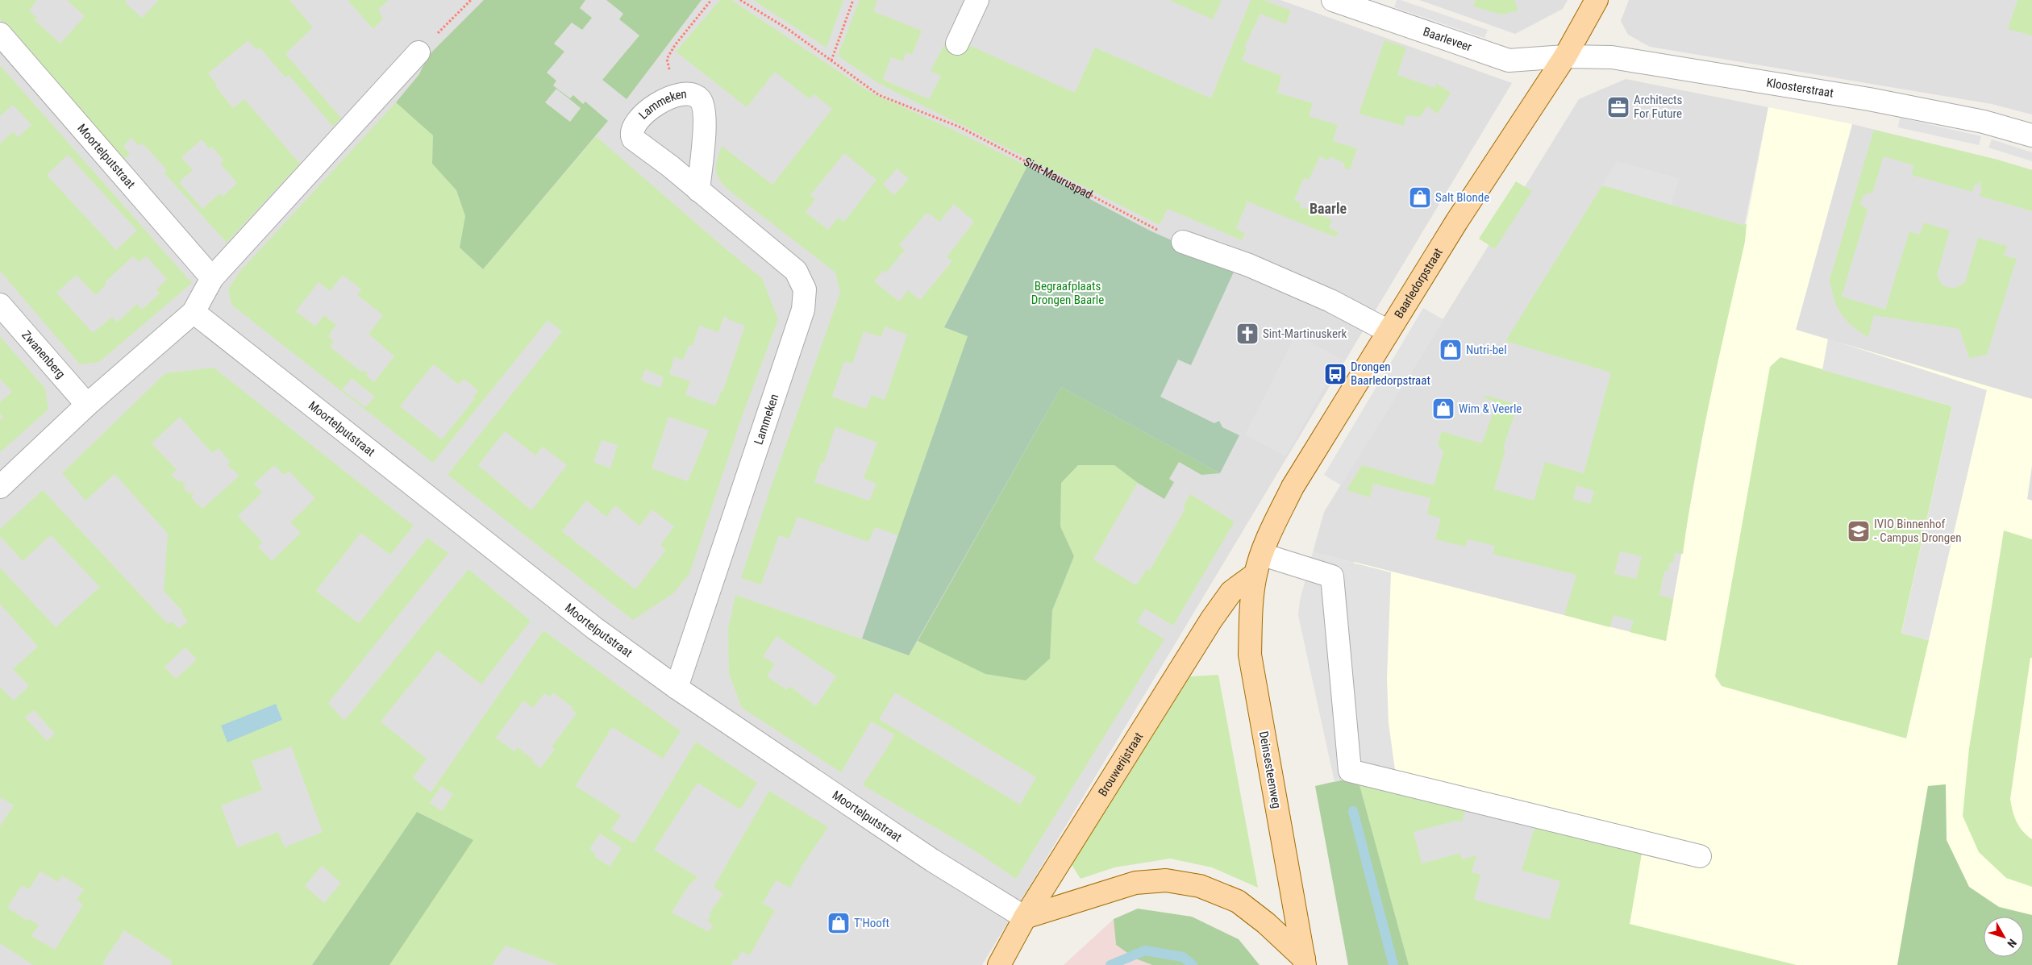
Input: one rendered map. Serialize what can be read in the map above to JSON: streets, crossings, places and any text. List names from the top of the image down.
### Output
{
  "streets": {
    "main road": ["Baarledorpstraat", "Brouwerijstraat", "Deinsesteenweg"],
    "street": [
      "Baarleveer",
      "Kloosterstraat",
      "Lammeken",
      "Moortelputstraat",
      "Zwanenberg"
    ],
    "path": ["Sint-Mauruspad"]
  },
  "crossings": [
    ["Baarleveer", "Kloosterstraat"],
    ["Baarleveer", "Baarledorpstraat"],
    ["Kloosterstraat", "Baarledorpstraat"],
    ["Lammeken", "Moortelputstraat"],
    ["Moortelputstraat", "Brouwerijstraat"],
    ["Baarledorpstraat", "Brouwerijstraat"],
    ["Baarledorpstraat", "Deinsesteenweg"],
    ["Brouwerijstraat", "Deinsesteenweg"]
  ],
  "districts": ["Baarle"],
  "parks": ["Begraafplaats Drongen Baarle"],
  "places": {
    "office": ["Architects For Future"],
    "shop": [
      "Salt Blonde",
      "Nutri-bel",
      "Wim & Veerle",
      "T'Hooft"
    ],
    "church": ["Sint-Martinuskerk"],
    "bus stop": ["Drongen Baarledorpstraat"],
    "school or university": ["IVIO Binnenhof - Campus Drongen"]
  },
  "north": "bottom right"
}
